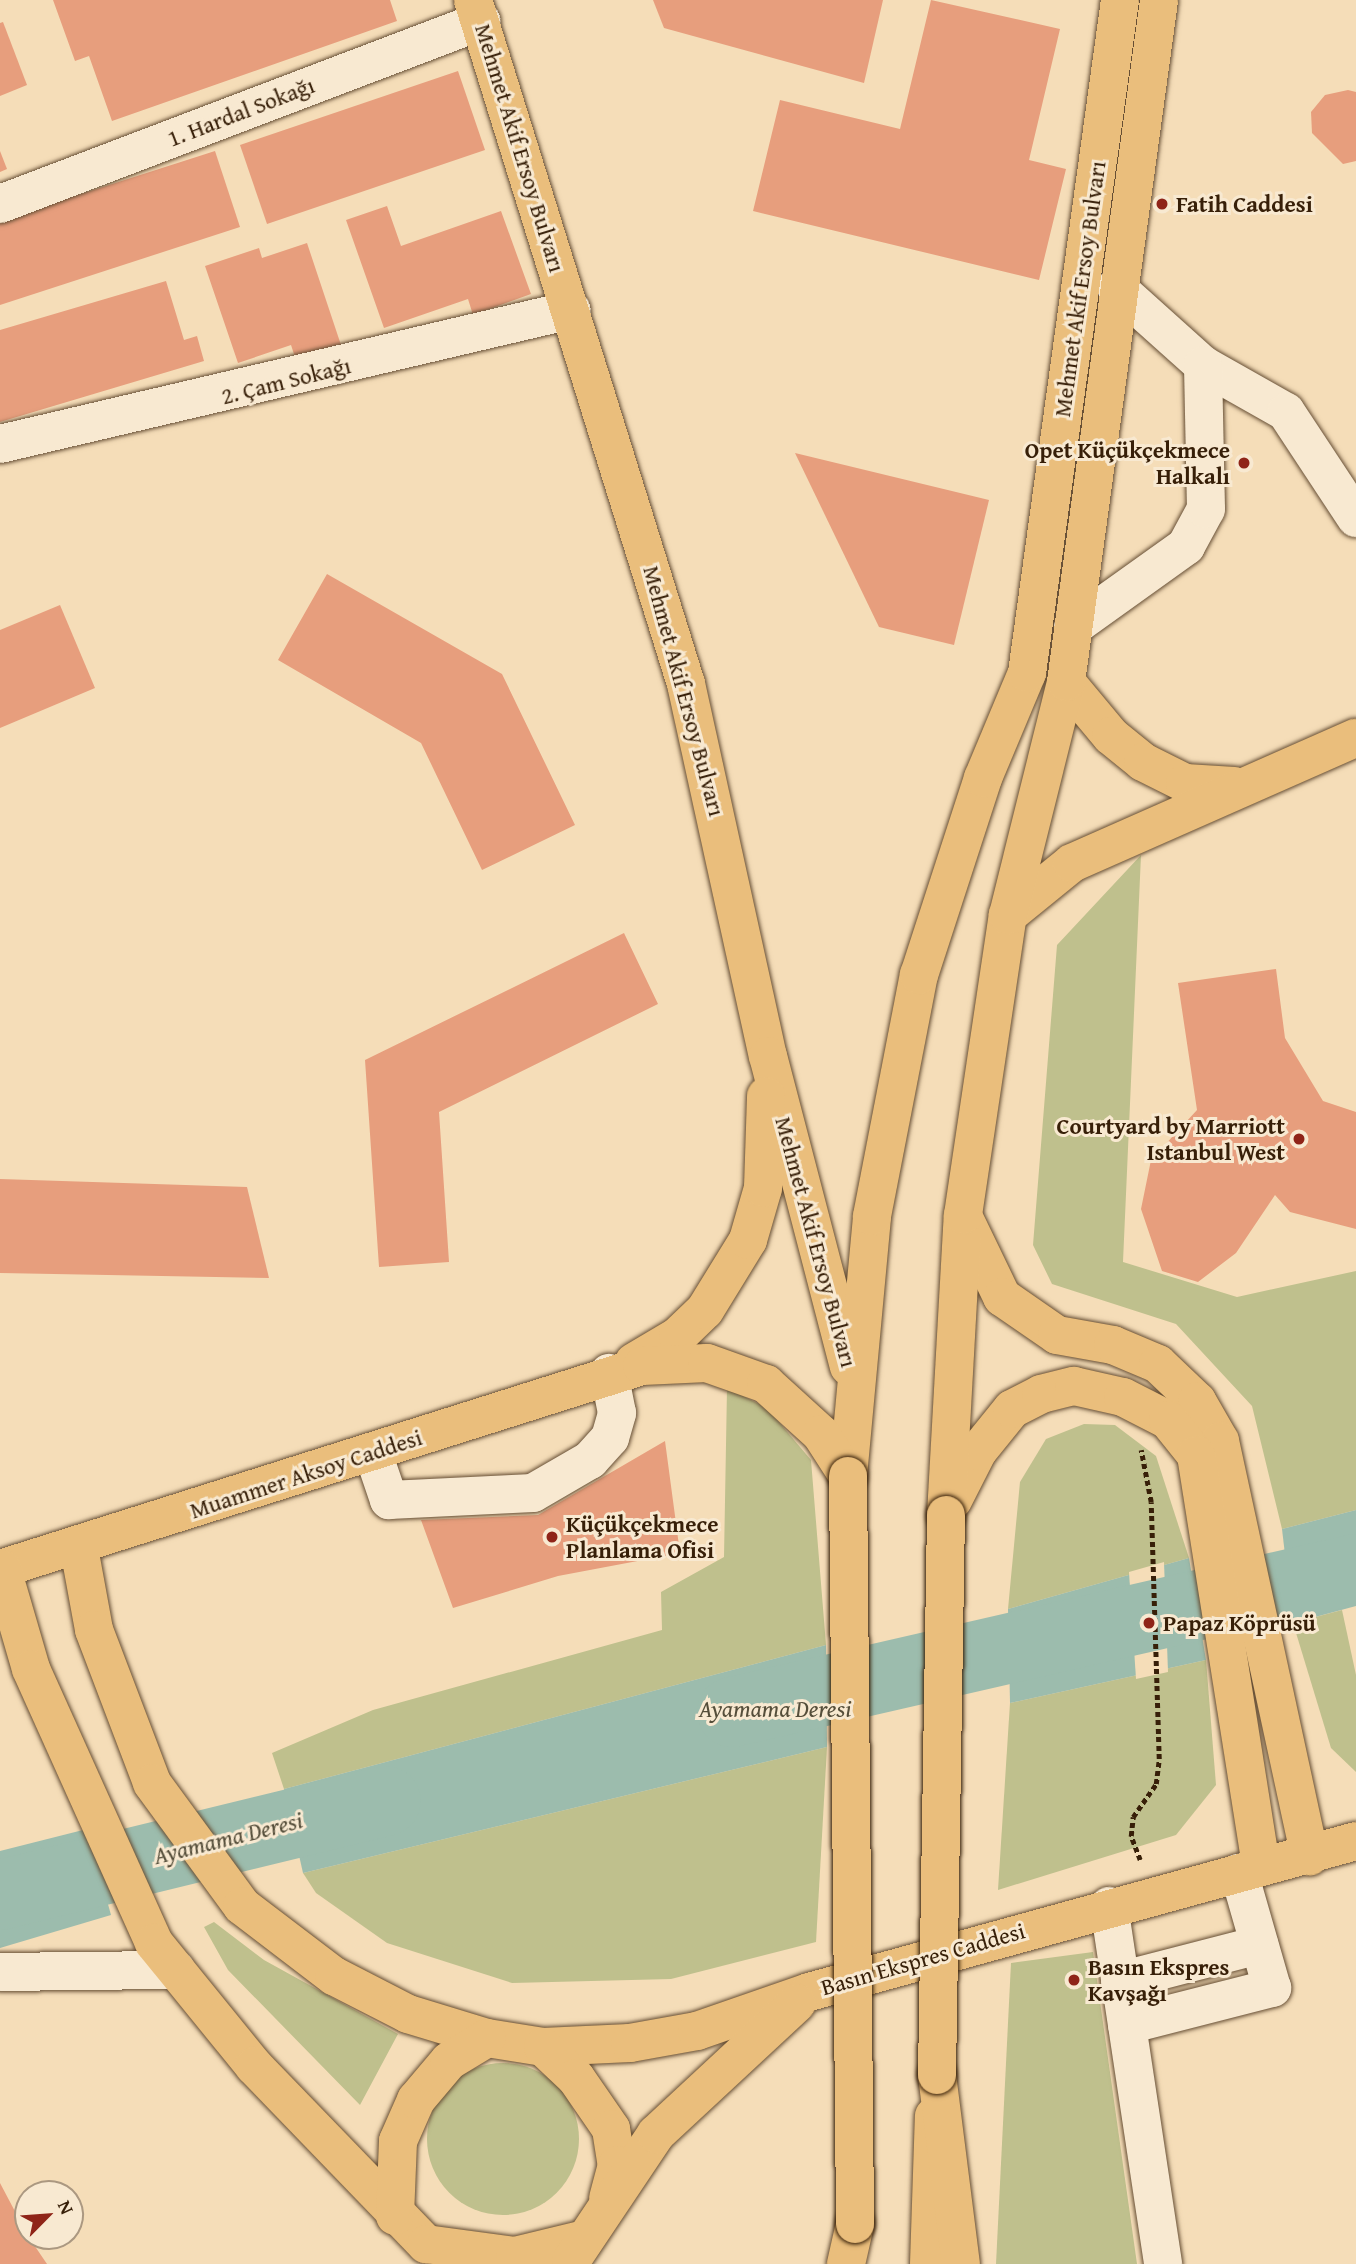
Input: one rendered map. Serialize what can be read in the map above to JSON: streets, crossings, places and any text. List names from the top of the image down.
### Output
{
  "streets": {
    "main road": ["Mehmet Akif Ersoy Bulvarı", "Muammer Aksoy Caddesi", "Basın Ekspres Caddesi"],
    "street": ["1. Hardal Sokağı", "2. Çam Sokağı"]
  },
  "crossings": [
    ["1. Hardal Sokağı", "Mehmet Akif Ersoy Bulvarı"],
    ["Mehmet Akif Ersoy Bulvarı", "2. Çam Sokağı"],
    ["Muammer Aksoy Caddesi", "Basın Ekspres Caddesi"]
  ],
  "water": ["Ayamama Deresi"],
  "places": [
    "Fatih Caddesi",
    "Opet Küçükçekmece Halkalı",
    "Courtyard by Marriott Istanbul West",
    "Küçükçekmece Planlama Ofisi",
    "Papaz Köprüsü",
    "Basın Ekspres Kavşağı"
  ],
  "north": "top right"
}
